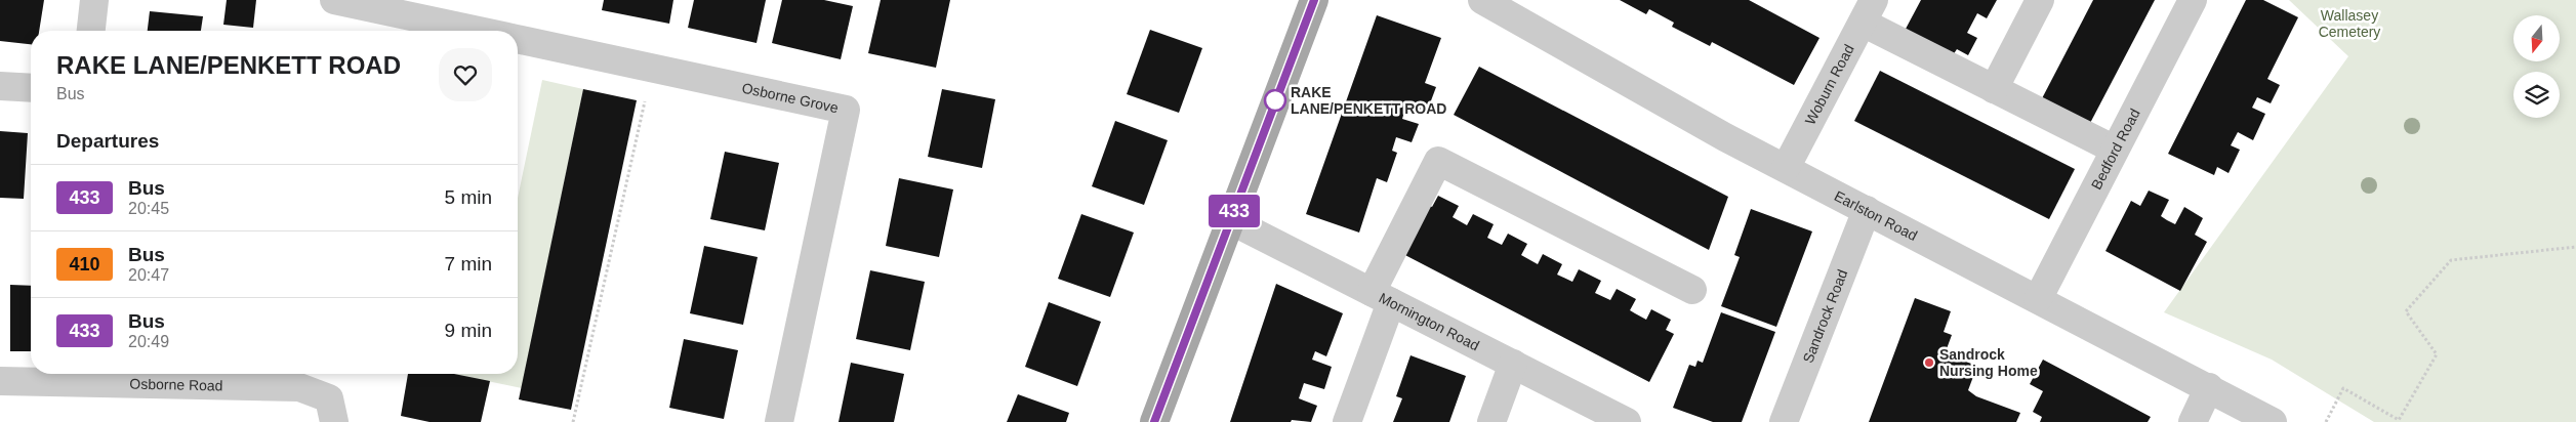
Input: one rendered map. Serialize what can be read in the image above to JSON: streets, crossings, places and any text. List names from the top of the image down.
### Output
{
  "streets": {
    "street": [
      "Woburn Road",
      "Osborne Grove",
      "Bedford Road",
      "Earlston Road",
      "Sandrock Road",
      "Mornington Road",
      "Osborne Road"
    ]
  },
  "crossings": [
    ["Woburn Road", "Earlston Road"],
    ["Bedford Road", "Earlston Road"],
    ["Earlston Road", "Sandrock Road"]
  ],
  "parks": ["Wallasey Cemetery"],
  "places": ["RAKE LANE/PENKETT ROAD", "Sandrock Nursing Home"],
  "lines": ["bus line 433"],
  "north": "bottom",
  "page": {
    "on_map": "433",
    "heading": [
      ["RAKE LANE/PENKETT ROAD", "Bus"],
      "Departures"
    ],
    "list": [
      {
        "mark": "433",
        "name": "Bus",
        "note": "20:45",
        "value": "5 min"
      },
      {
        "mark": "410",
        "name": "Bus",
        "note": "20:47",
        "value": "7 min"
      },
      {
        "mark": "433",
        "name": "Bus",
        "note": "20:49",
        "value": "9 min"
      }
    ]
  }
}
